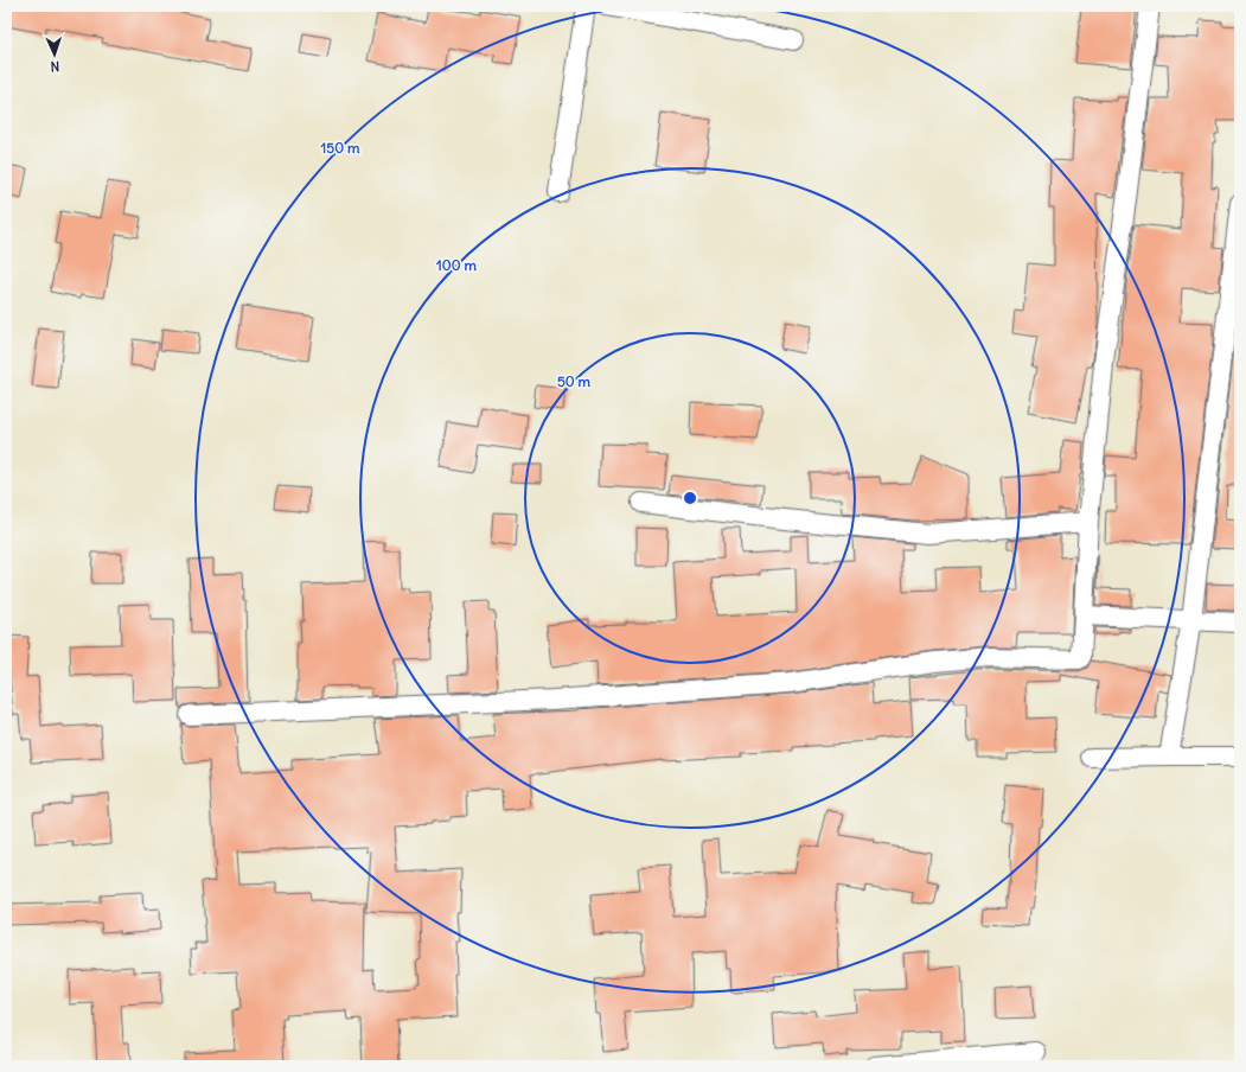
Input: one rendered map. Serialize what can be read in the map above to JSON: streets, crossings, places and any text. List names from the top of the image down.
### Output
{
  "north": "bottom",
  "rings": ["150 m", "100 m", "50 m"]
}
